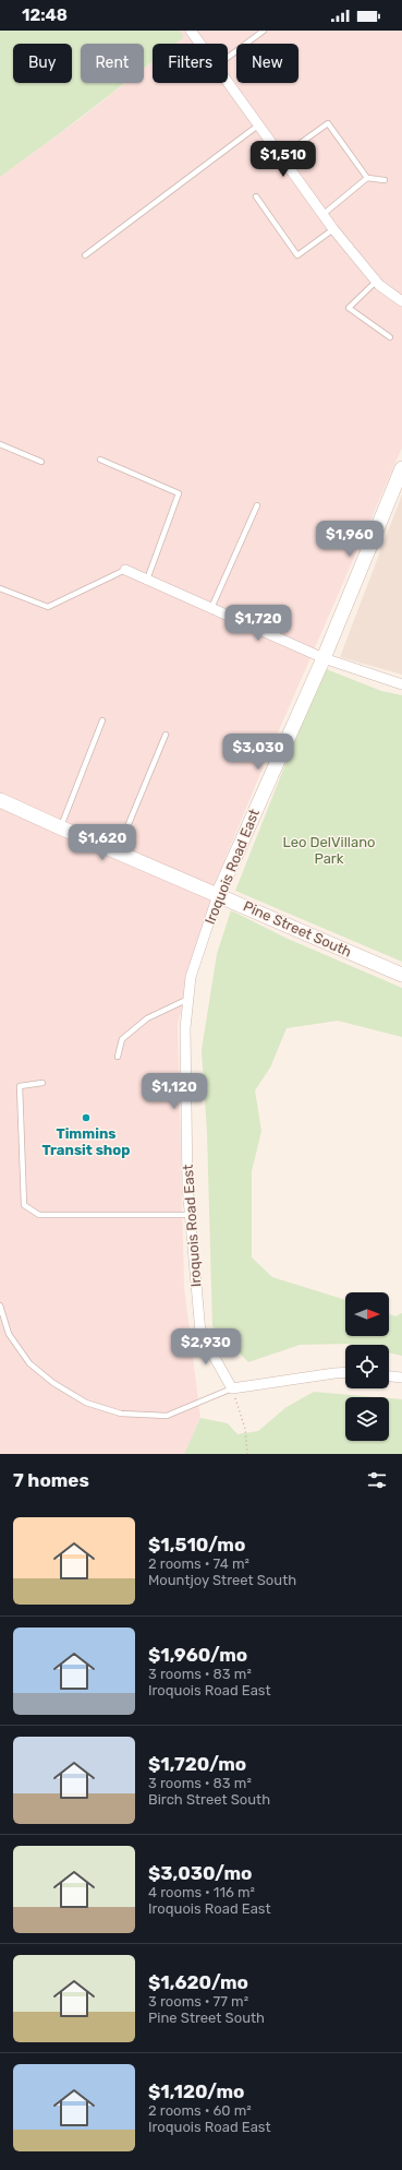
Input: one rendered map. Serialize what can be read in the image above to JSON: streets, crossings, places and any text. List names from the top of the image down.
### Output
{
  "streets": {
    "street": ["Iroquois Road East", "Pine Street South"]
  },
  "crossings": [
    ["Iroquois Road East", "Pine Street South"]
  ],
  "parks": ["Leo DelVillano Park"],
  "places": ["Timmins Transit shop"],
  "north": "right",
  "page": {
    "status": "12:48",
    "chip": [
      "Buy",
      "Rent",
      "Filters",
      "New"
    ],
    "price": [
      "$1,510",
      "$1,960",
      "$1,720",
      "$3,030",
      "$1,620",
      "$1,120",
      "$2,930"
    ],
    "heading": "7 homes",
    "list": [
      {
        "name": "$1,510/mo",
        "note": "2 rooms · 74 m² · Mountjoy Street South"
      },
      {
        "name": "$1,960/mo",
        "note": "3 rooms · 83 m² · Iroquois Road East"
      },
      {
        "name": "$1,720/mo",
        "note": "3 rooms · 83 m² · Birch Street South"
      },
      {
        "name": "$3,030/mo",
        "note": "4 rooms · 116 m² · Iroquois Road East"
      },
      {
        "name": "$1,620/mo",
        "note": "3 rooms · 77 m² · Pine Street South"
      },
      {
        "name": "$1,120/mo",
        "note": "2 rooms · 60 m² · Iroquois Road East"
      }
    ]
  }
}
